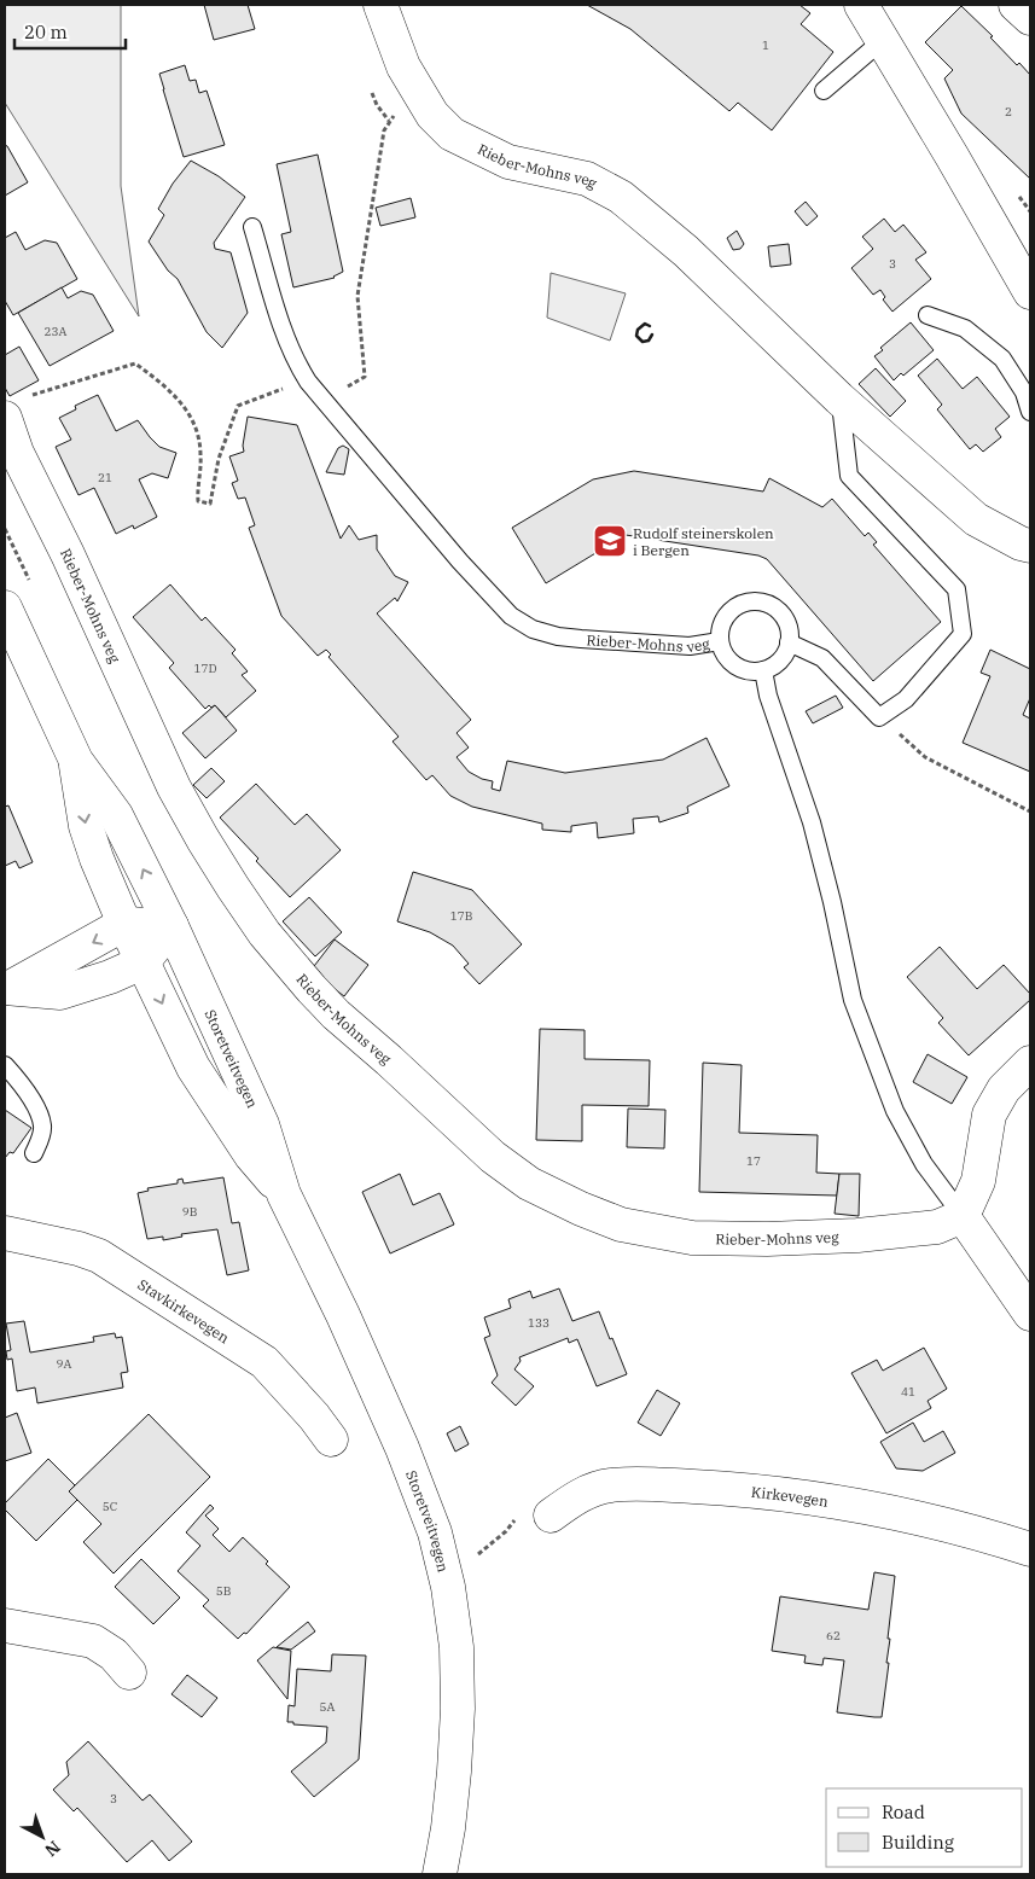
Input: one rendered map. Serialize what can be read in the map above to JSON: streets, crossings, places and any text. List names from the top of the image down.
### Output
{
  "streets": {
    "street": [
      "Rieber-Mohns veg",
      "Storetveitvegen",
      "Stavkirkevegen",
      "Kirkevegen"
    ]
  },
  "places": {
    "school or university": ["Rudolf steinerskolen i Bergen"]
  },
  "house_numbers": [
    "1",
    "2",
    "3",
    "23A",
    "21",
    "17D",
    "17B",
    "17",
    "9B",
    "133",
    "9A",
    "41",
    "5C",
    "5B",
    "62",
    "5A",
    "3"
  ],
  "legend": ["Road", "Building"],
  "scale_bar": "20 m",
  "north": "bottom right"
}
